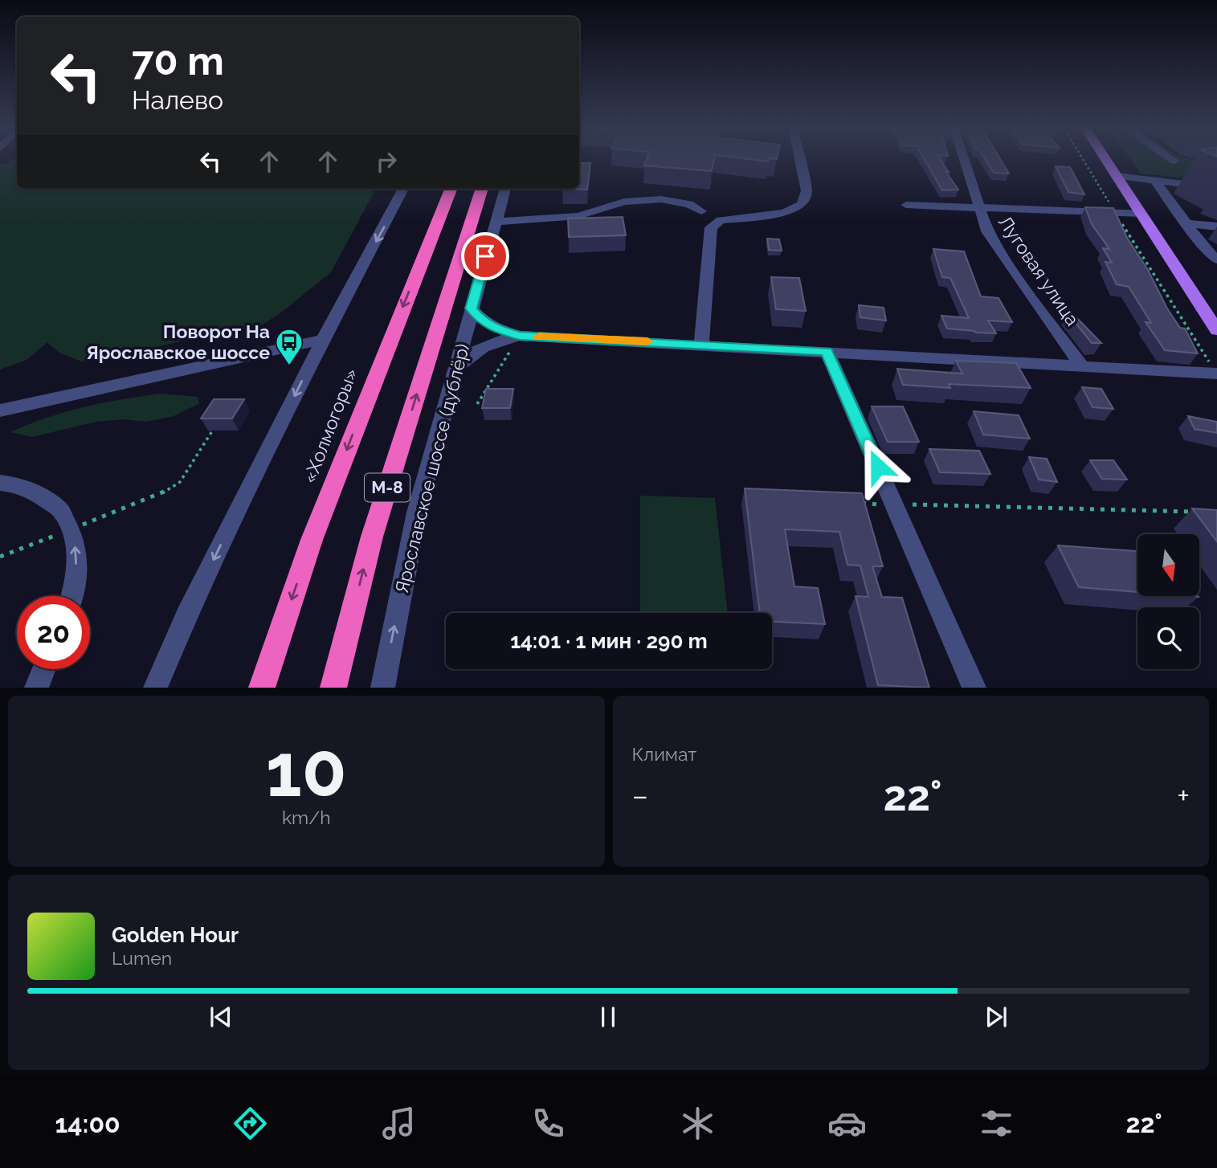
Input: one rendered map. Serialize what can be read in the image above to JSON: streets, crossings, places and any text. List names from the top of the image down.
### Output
{
  "streets": {
    "highway": ["«Холмогоры»", "М-8"],
    "street": ["Луговая улица", "Ярославское шоссе (дублёр)"]
  },
  "one_way": ["Ярославское шоссе (дублёр)"],
  "places": {
    "bus stop": ["Поворот На Ярославское шоссе"]
  },
  "north": "bottom",
  "page": {
    "turn": ["70 m", "Налево"],
    "limit": "20",
    "trip": "14:01 · 1 мин · 290 m",
    "tile": [
      ["10", "km/h"],
      "Климат"
    ],
    "heat": ["−", "22°", "+"],
    "song": ["Golden Hour", "Lumen"],
    "tabs": ["14:00", "22°"]
  }
}
